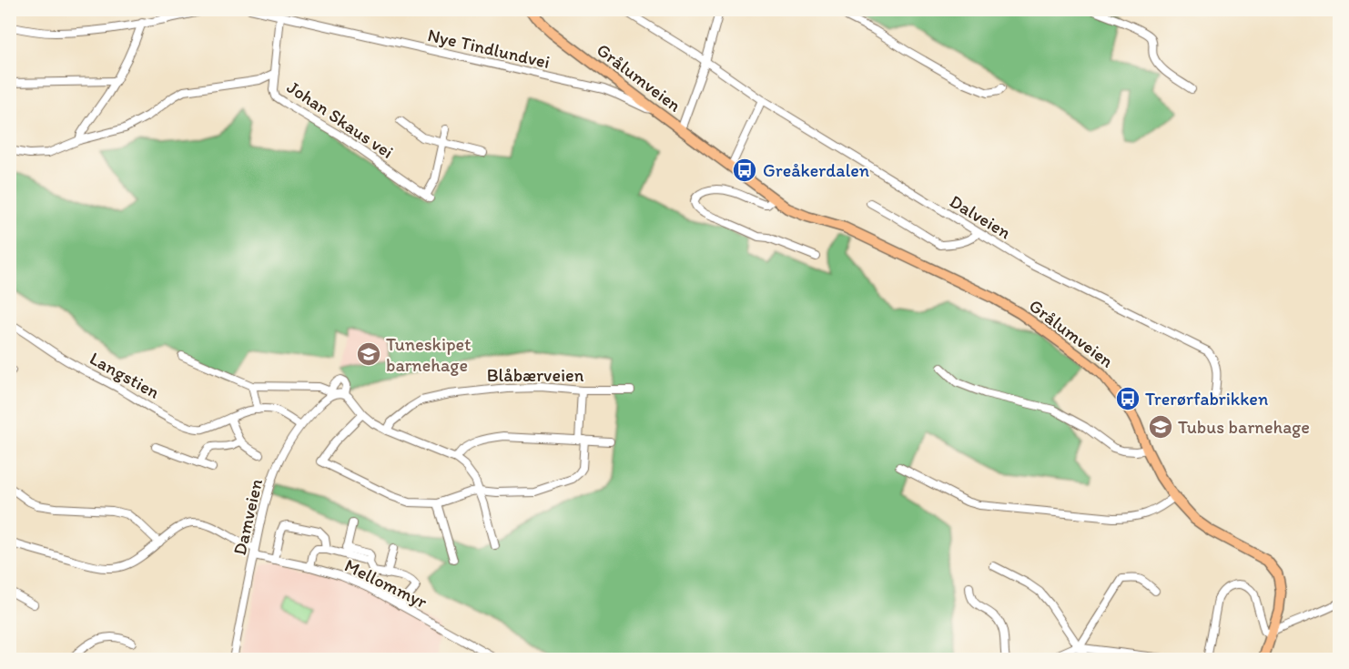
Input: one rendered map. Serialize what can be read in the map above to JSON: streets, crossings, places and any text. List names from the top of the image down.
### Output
{
  "streets": {
    "main road": ["Grålumveien"],
    "street": [
      "Nye Tindlundvei",
      "Johan Skaus vei",
      "Dalveien",
      "Langstien",
      "Blåbærveien",
      "Damveien",
      "Mellommyr"
    ]
  },
  "crossings": [
    ["Nye Tindlundvei", "Grålumveien"],
    ["Nye Tindlundvei", "Johan Skaus vei"],
    ["Langstien", "Damveien"],
    ["Damveien", "Mellommyr"]
  ],
  "places": {
    "bus stop": ["Greåkerdalen", "Trerørfabrikken"],
    "school or university": ["Tuneskipet barnehage", "Tubus barnehage"]
  }
}
